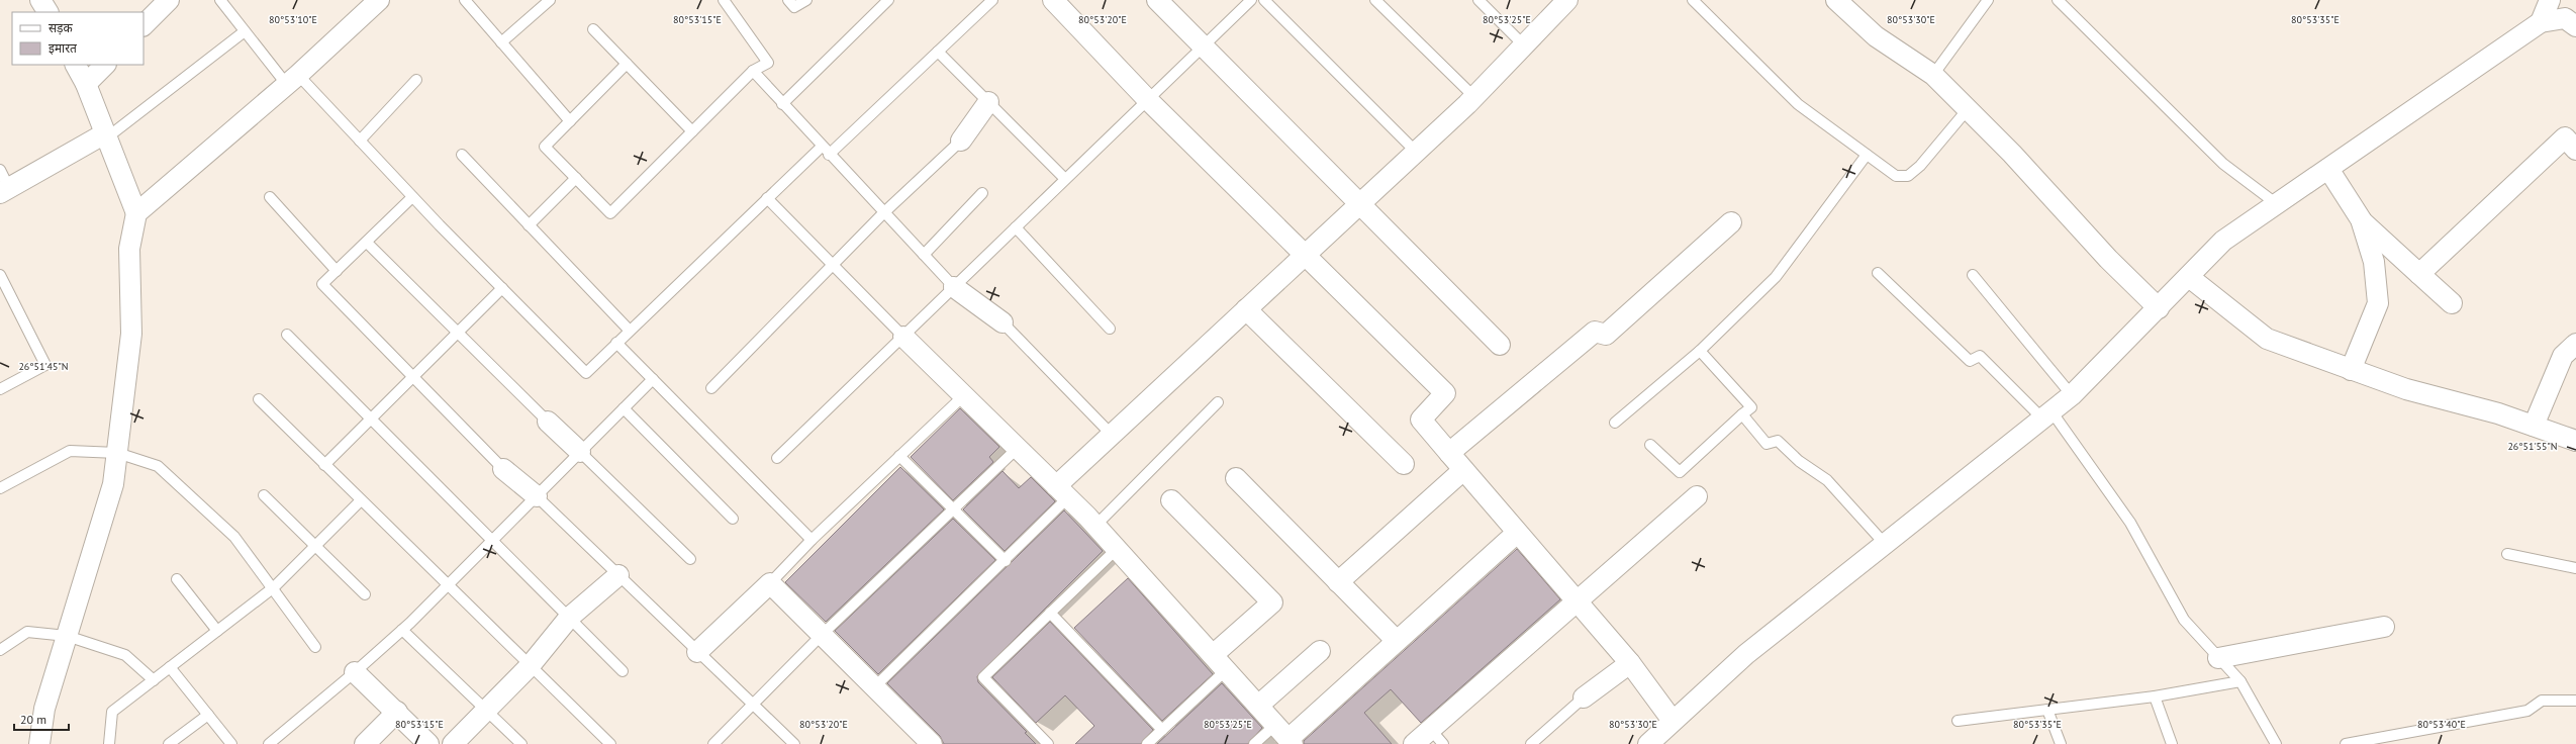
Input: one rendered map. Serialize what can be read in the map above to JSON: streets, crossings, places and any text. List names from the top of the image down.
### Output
{
  "legend": ["सड़क", "इमारत"],
  "scale_bar": "20 m",
  "coordinates": [
    "80°53'35\"E",
    "80°53'10\"E",
    "80°53'15\"E",
    "80°53'20\"E",
    "80°53'25\"E",
    "80°53'30\"E",
    "26°51'45\"N",
    "26°51'55\"N",
    "80°53'40\"E"
  ]
}
